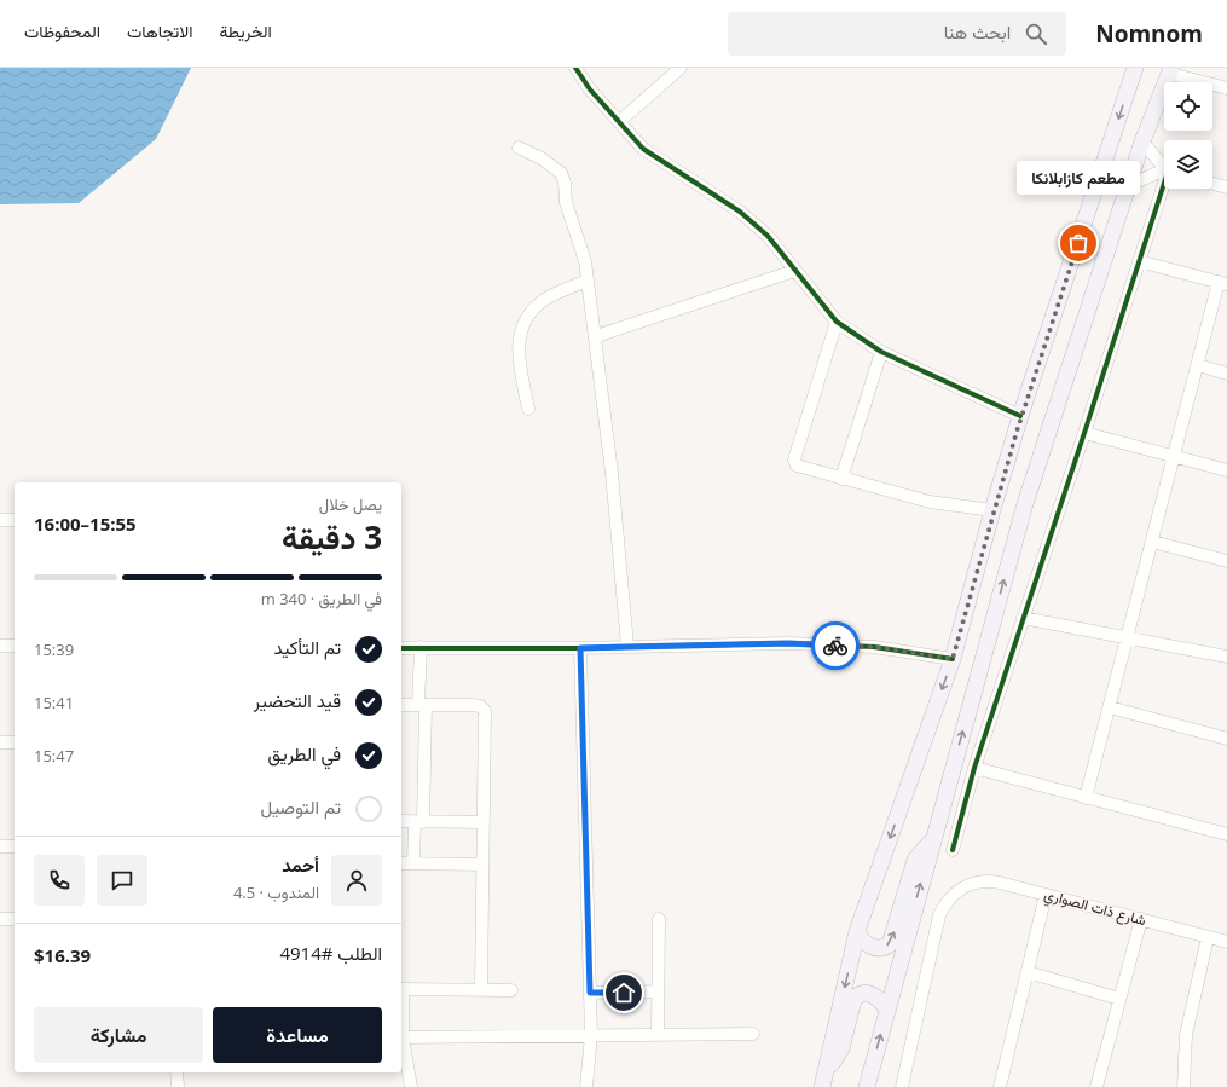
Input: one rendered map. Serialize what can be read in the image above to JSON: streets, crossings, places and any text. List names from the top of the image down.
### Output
{
  "streets": {
    "street": ["شارع ذات الصواري"]
  },
  "places": ["مطعم كازابلانكا"],
  "page": {
    "header": "Nomnom",
    "search": "ابحث هنا",
    "nav": ["الخريطة", "الاتجاهات", "المحفوظات"],
    "bubble": "مطعم كازابلانكا",
    "heading": ["3 دقيقة", "يصل خلال", "15:55–16:00"],
    "panel": [
      "أحمد",
      "المندوب · 4.5",
      "الطلب #4914",
      "$16.39"
    ],
    "bar": "في الطريق · 340 m",
    "list": [
      ["تم التأكيد", "15:39"],
      ["قيد التحضير", "15:41"],
      ["في الطريق", "15:47"],
      "تم التوصيل"
    ],
    "buttons": ["مساعدة", "مشاركة"]
  }
}
